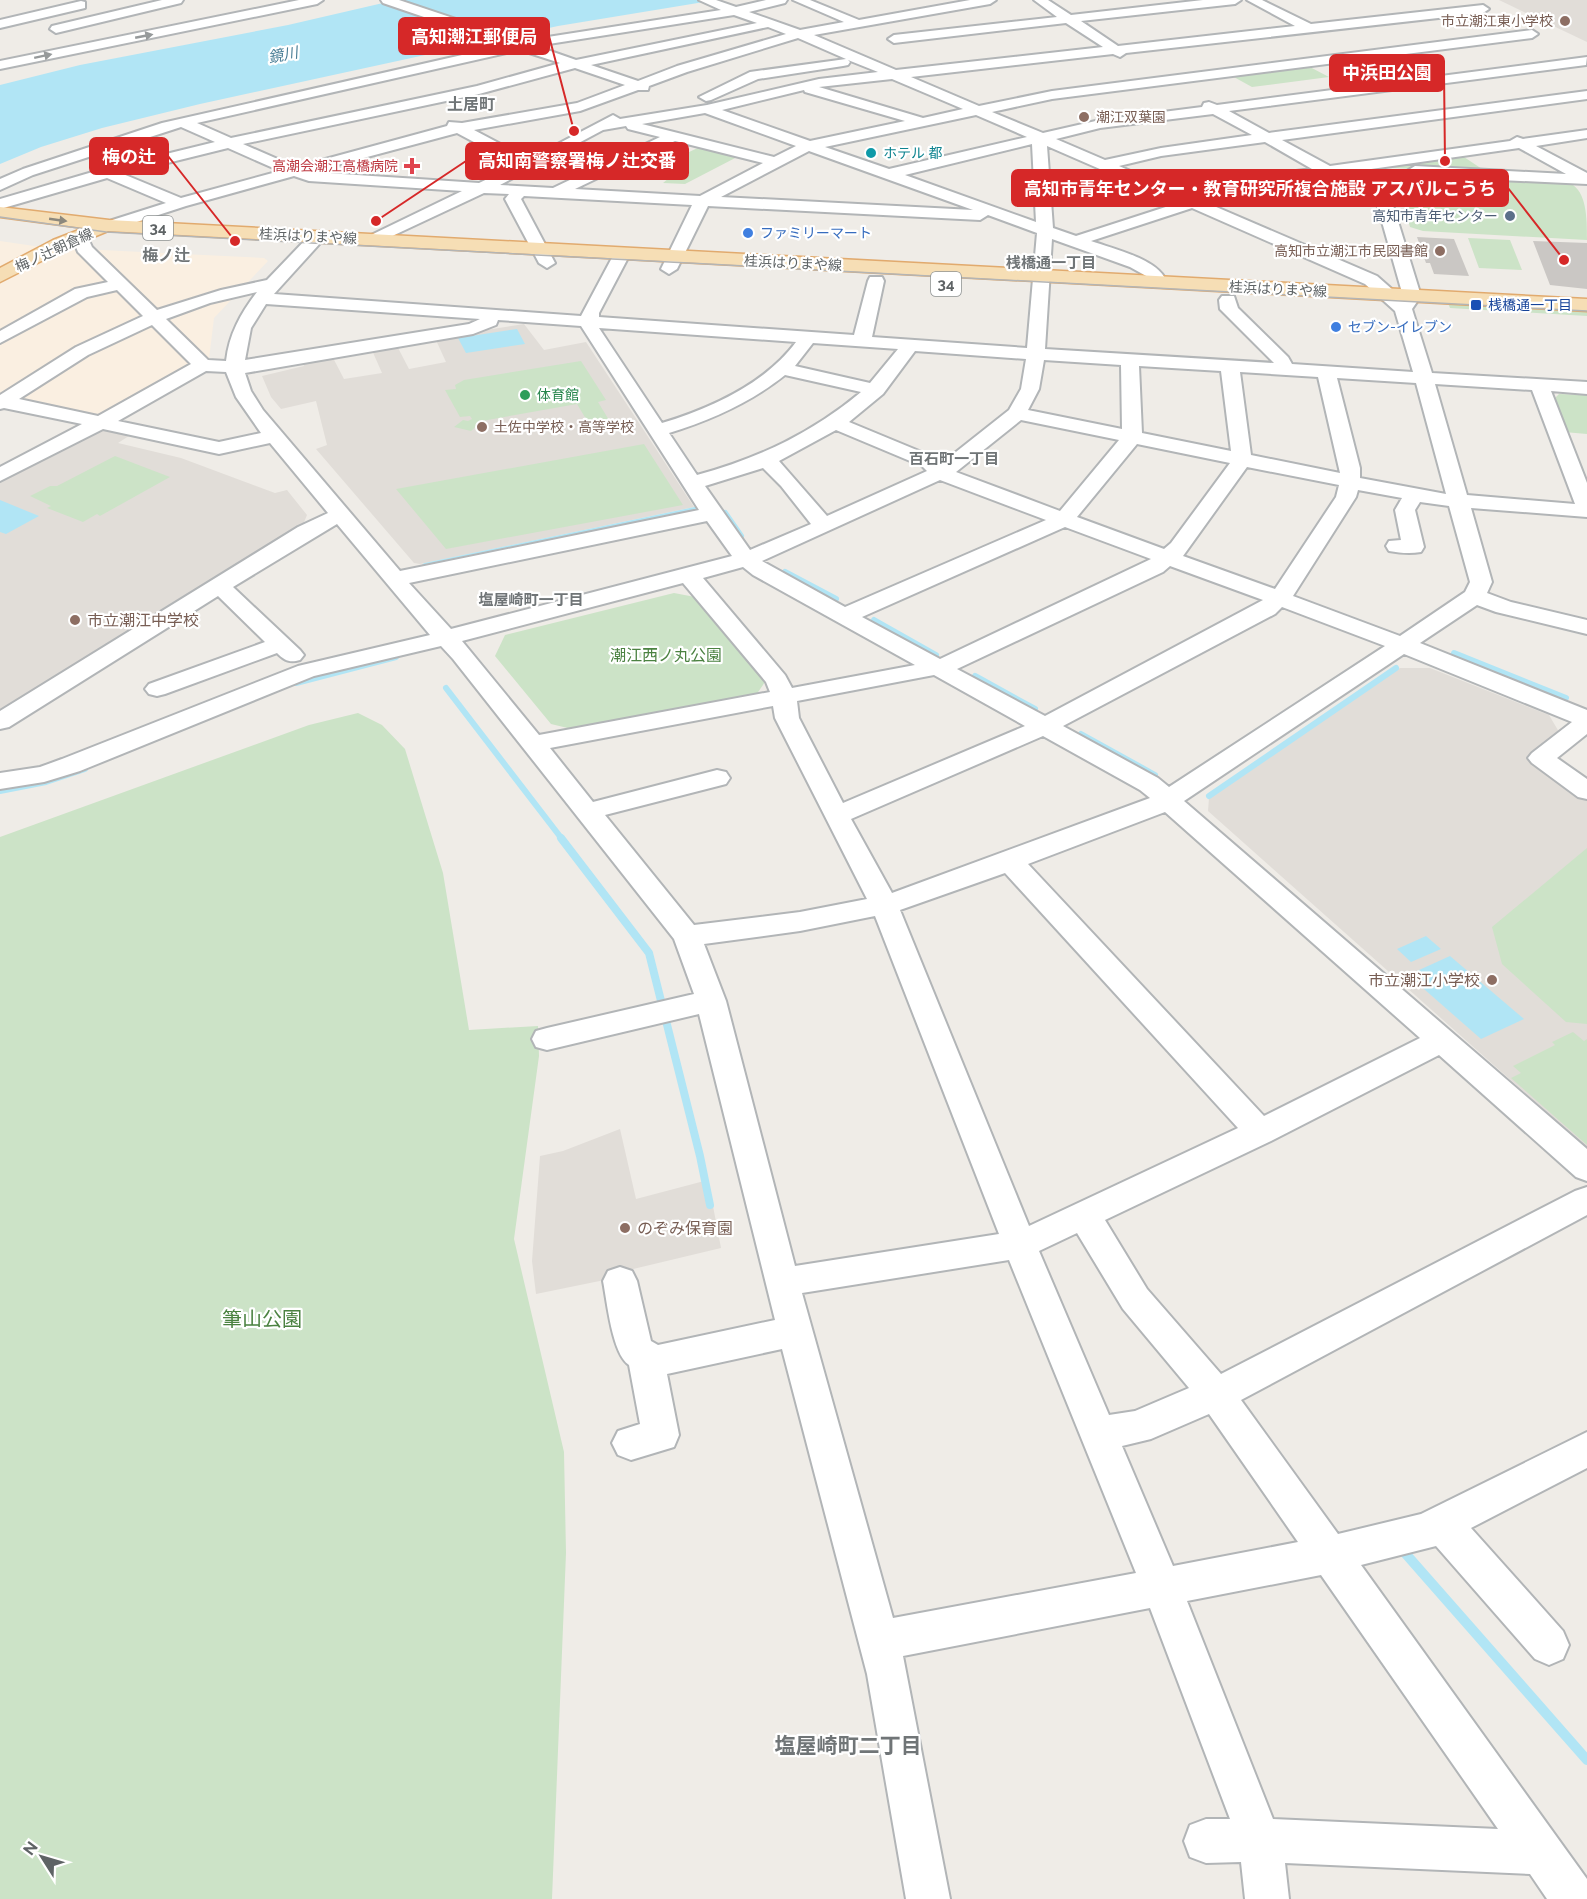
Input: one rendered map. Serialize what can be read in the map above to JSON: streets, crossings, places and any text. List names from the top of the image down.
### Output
{
  "streets": {
    "main road": ["34", "桂浜はりまや線", "梅ノ辻朝倉線"]
  },
  "crossings": [
    ["桂浜はりまや線", "梅ノ辻朝倉線"]
  ],
  "districts": [
    "土居町",
    "梅ノ辻",
    "桟橋通一丁目",
    "百石町一丁目",
    "塩屋崎町一丁目",
    "塩屋崎町二丁目"
  ],
  "water": ["鏡川"],
  "parks": ["潮江西ノ丸公園", "筆山公園"],
  "places": {
    "other": [
      "市立潮江東小学校",
      "潮江双葉園",
      "高知潮江郵便局",
      "ホテル 都",
      "中浜田公園",
      "高知市青年センター",
      "高知南警察署梅ノ辻交番",
      "ファミリーマート",
      "梅の辻",
      "高知市立潮江市民図書館",
      "高知市青年センター・教育研究所複合施設 アスパルこうち",
      "セブン-イレブン",
      "体育館",
      "土佐中学校・高等学校",
      "市立潮江中学校",
      "市立潮江小学校",
      "のぞみ保育園"
    ],
    "health": ["高潮会潮江高橋病院"],
    "transit": ["桟橋通一丁目"]
  },
  "north": "top left"
}
